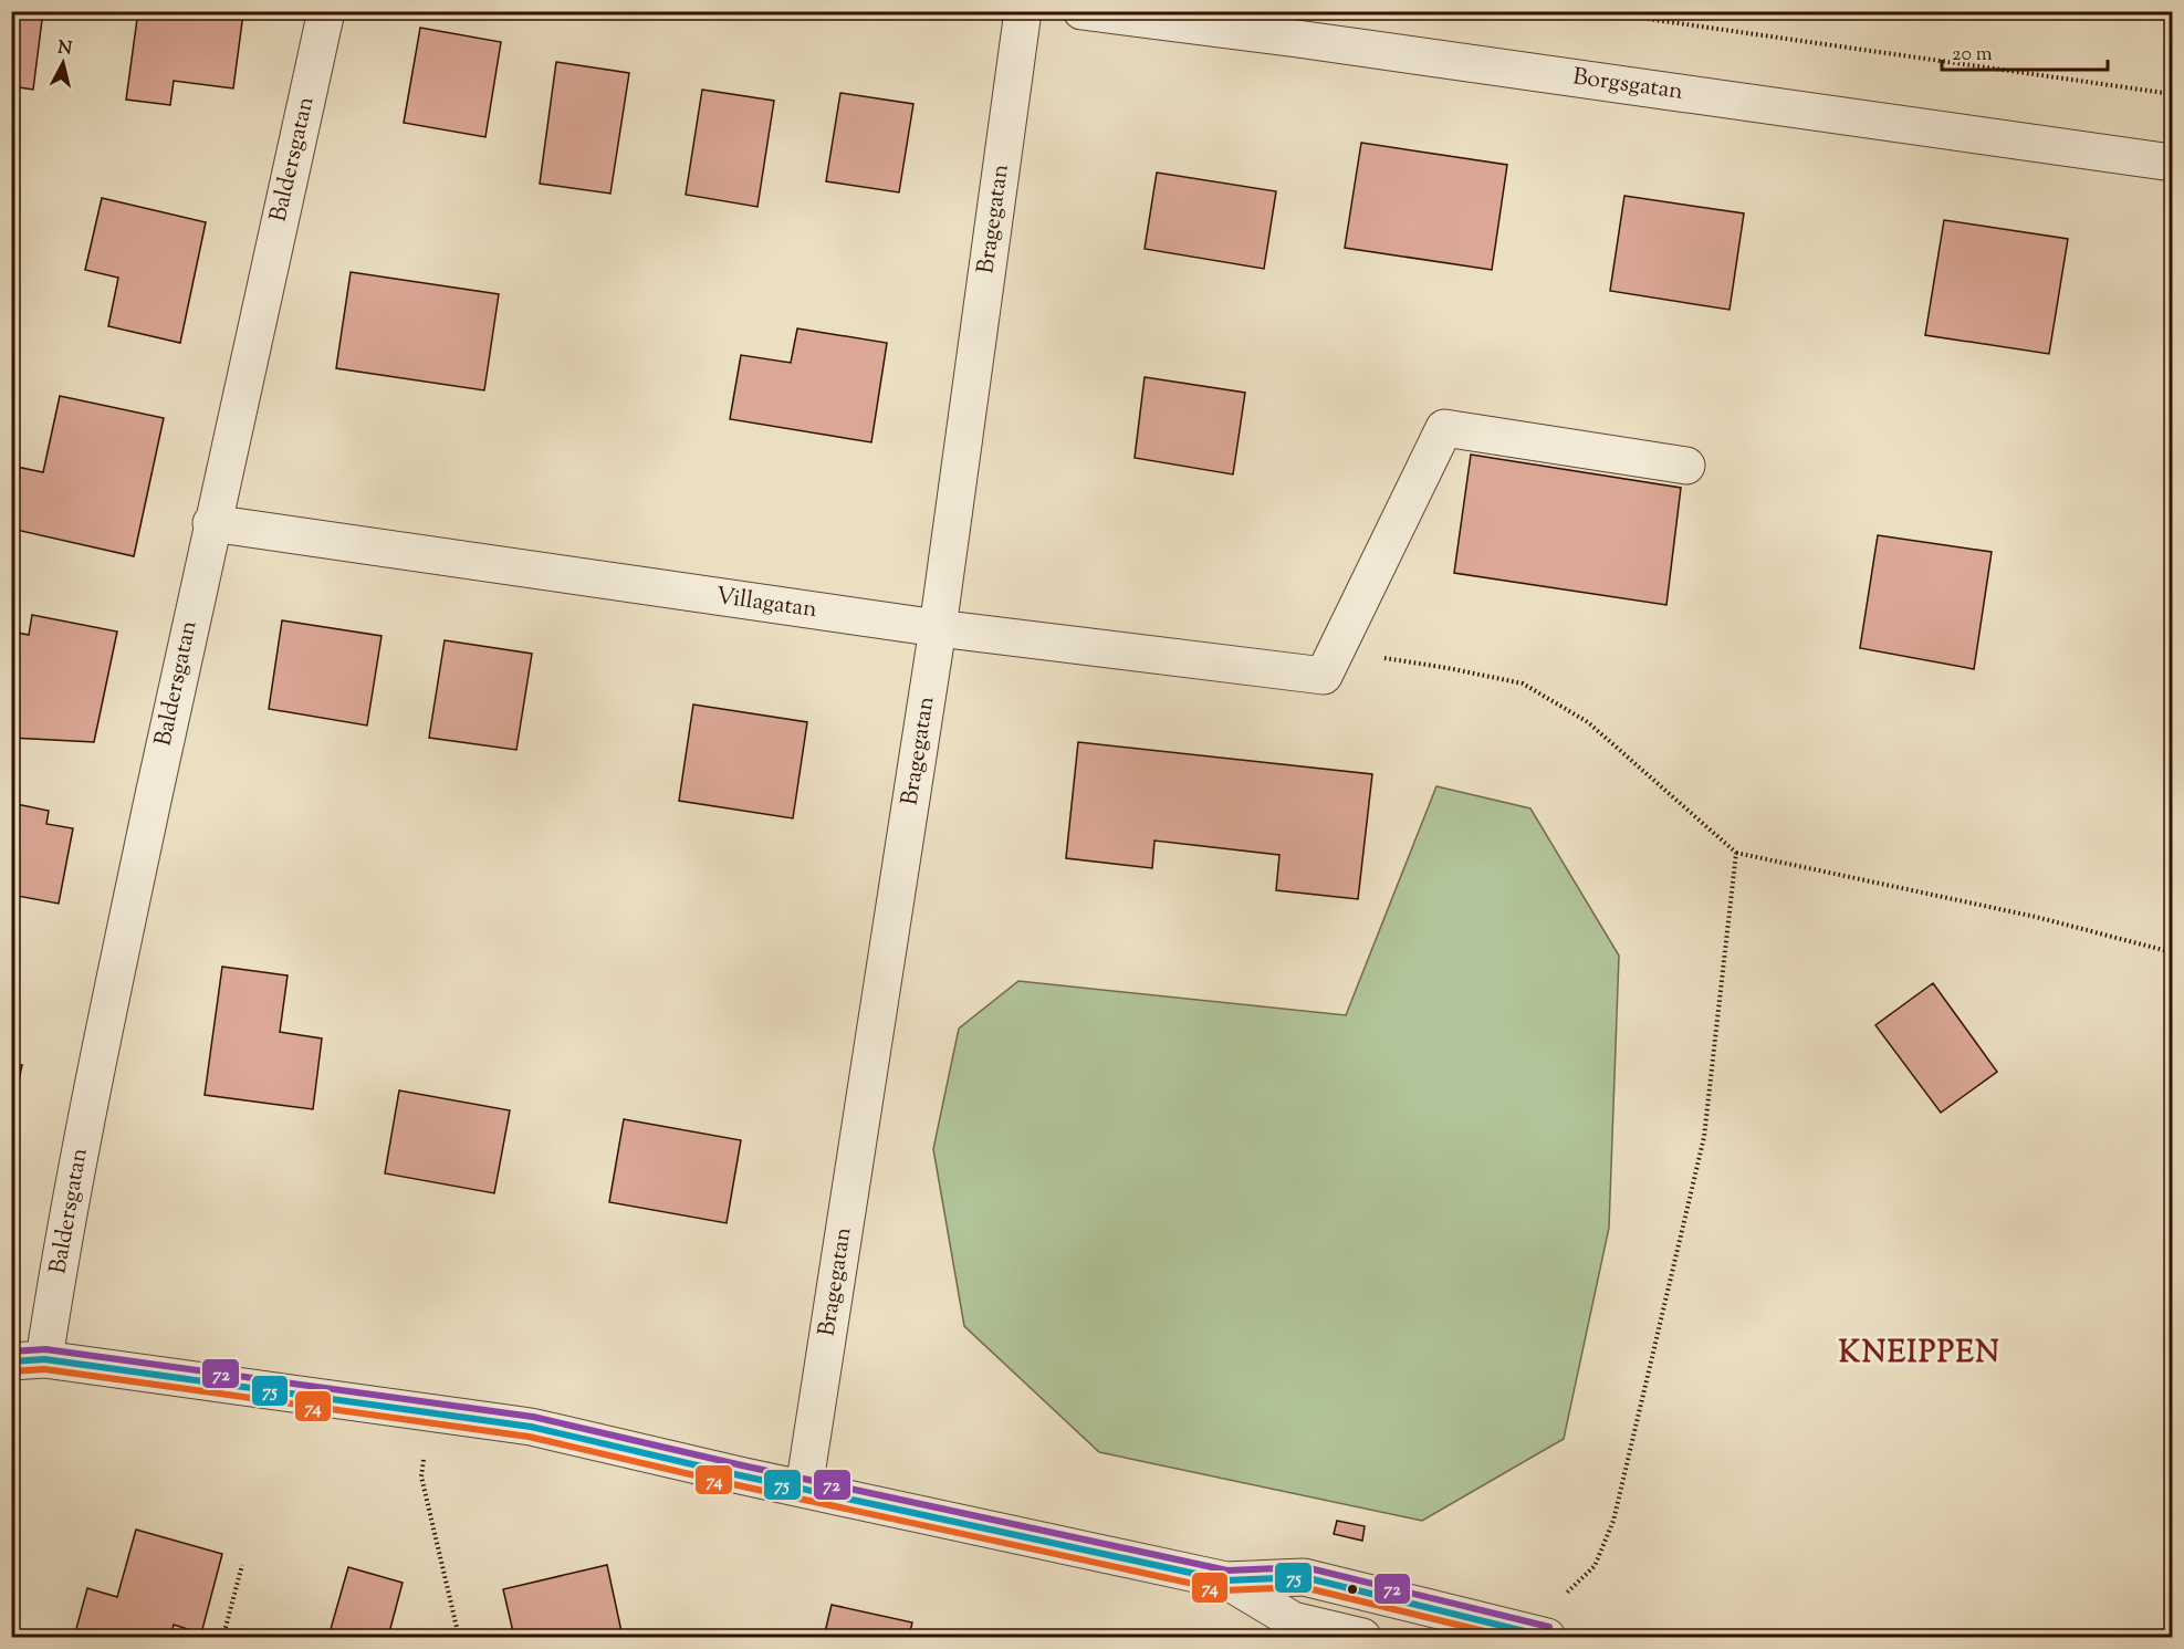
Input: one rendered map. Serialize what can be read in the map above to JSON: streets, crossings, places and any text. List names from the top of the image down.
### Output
{
  "streets": {
    "street": [
      "Borgsgatan",
      "Baldersgatan",
      "Bragegatan",
      "Villagatan"
    ]
  },
  "crossings": [
    ["Baldersgatan", "Villagatan"],
    ["Bragegatan", "Villagatan"]
  ],
  "districts": ["KNEIPPEN"],
  "lines": ["transit line 72", "transit line 75", "transit line 74"],
  "scale_bar": "20 m",
  "north": "top"
}
